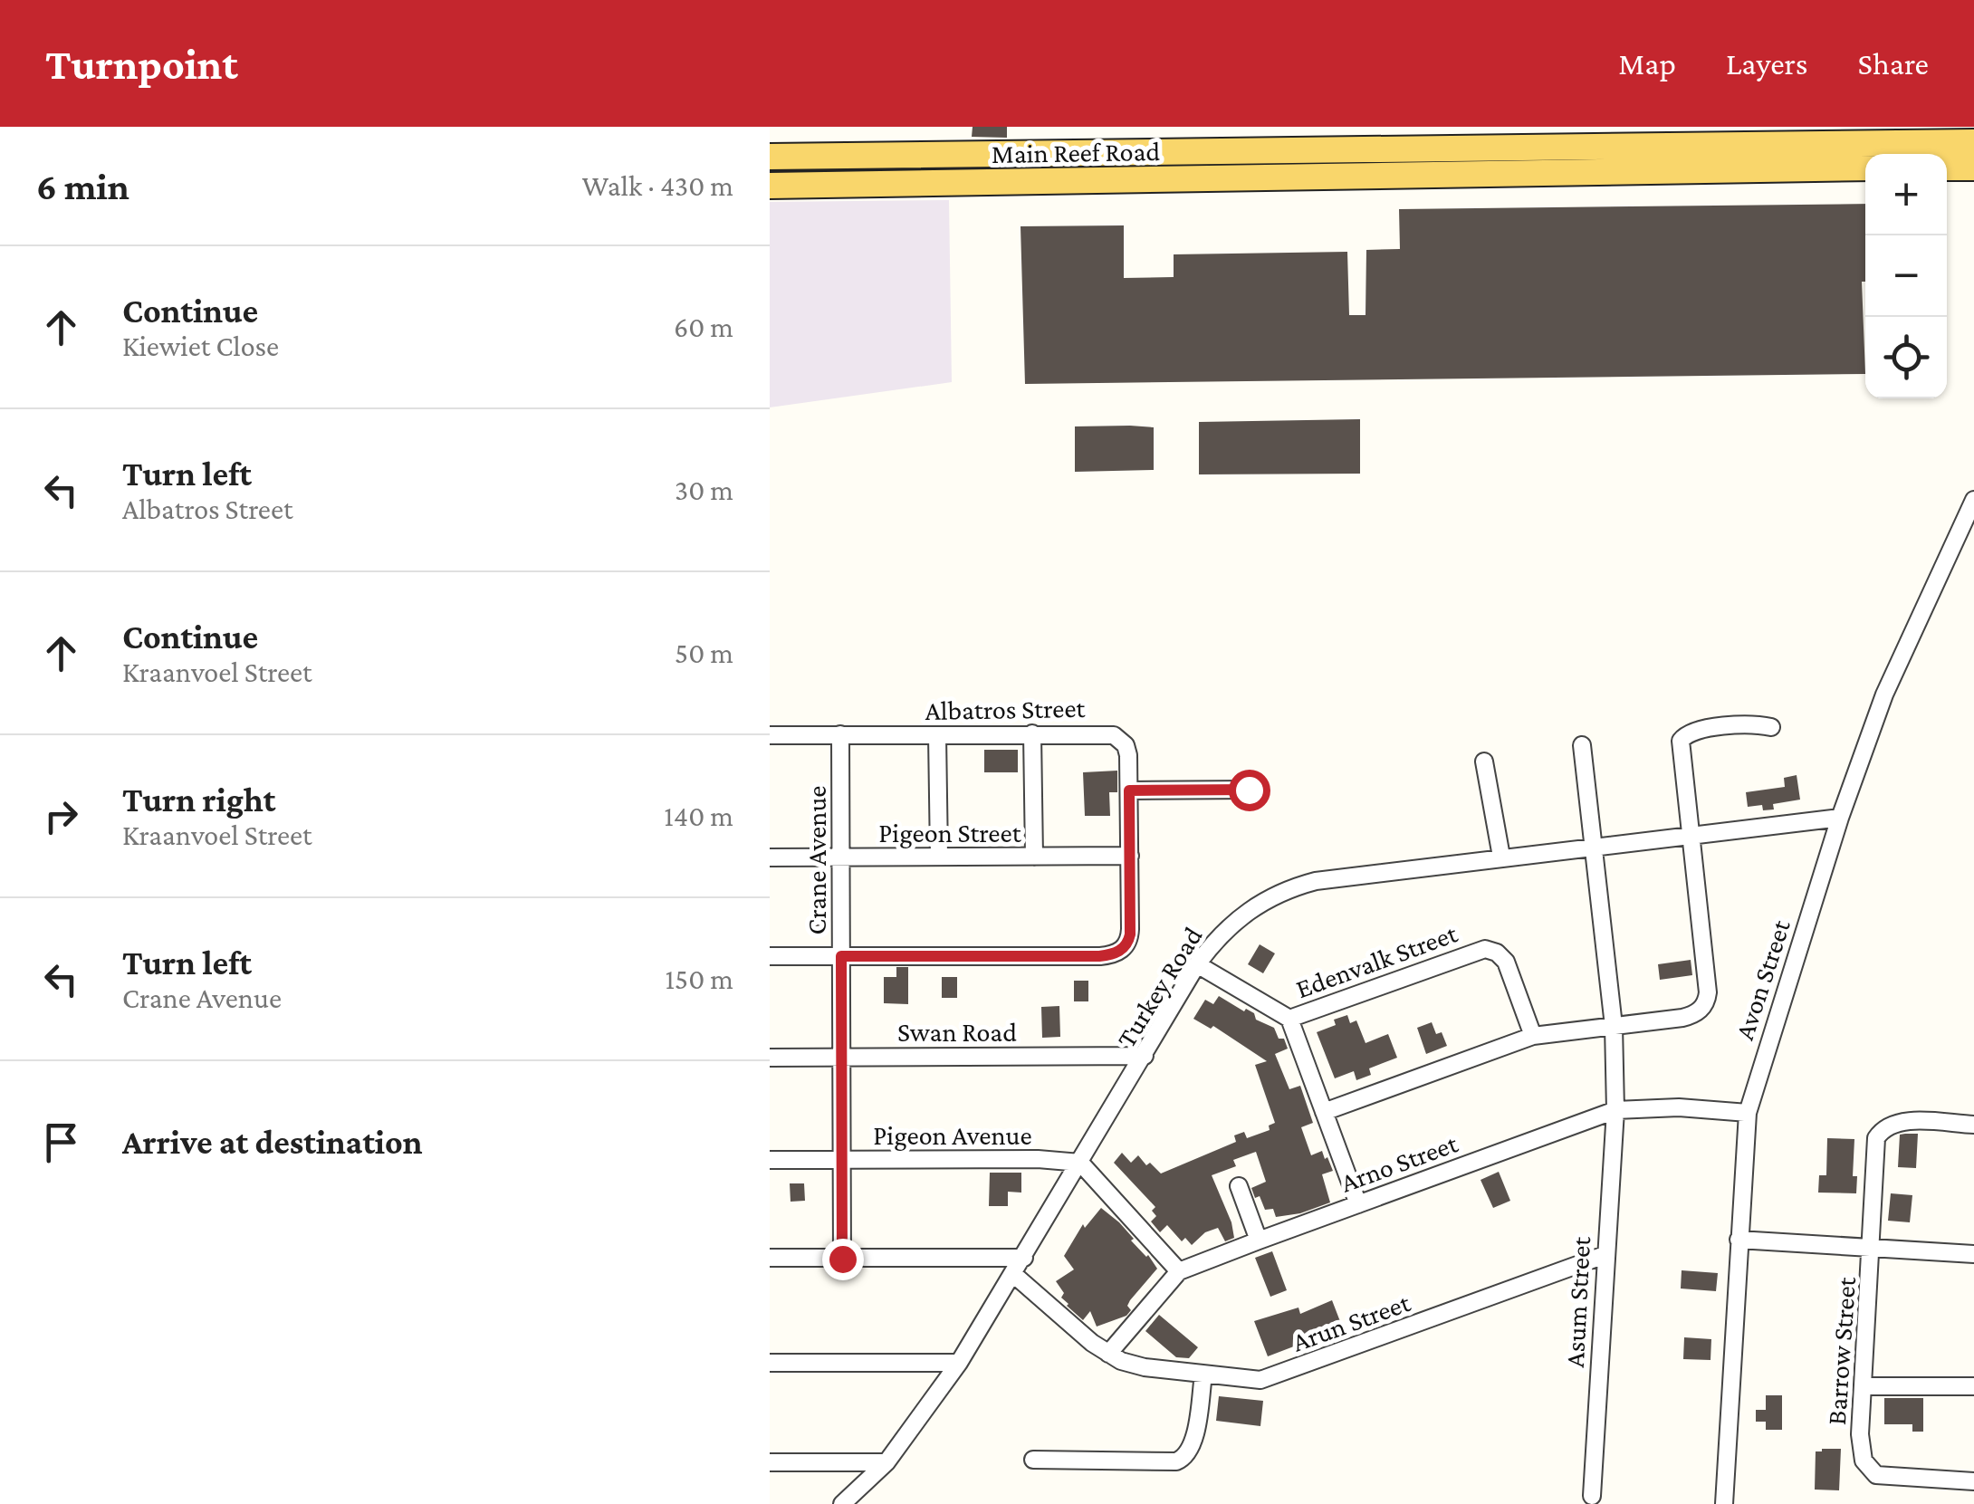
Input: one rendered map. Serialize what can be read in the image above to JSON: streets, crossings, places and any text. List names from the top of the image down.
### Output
{
  "streets": {
    "main road": ["Main Reef Road"],
    "street": [
      "Albatros Street",
      "Pigeon Street",
      "Crane Avenue",
      "Edenvalk Street",
      "Avon Street",
      "Turkey Road",
      "Swan Road",
      "Pigeon Avenue",
      "Arno Street",
      "Asum Street",
      "Arun Street",
      "Barrow Street"
    ]
  },
  "crossings": [
    ["Albatros Street", "Pigeon Street"],
    ["Albatros Street", "Crane Avenue"],
    ["Pigeon Street", "Crane Avenue"],
    ["Crane Avenue", "Swan Road"],
    ["Crane Avenue", "Pigeon Avenue"],
    ["Avon Street", "Turkey Road"],
    ["Avon Street", "Arno Street"],
    ["Turkey Road", "Swan Road"],
    ["Turkey Road", "Pigeon Avenue"],
    ["Turkey Road", "Asum Street"],
    ["Turkey Road", "Arun Street"],
    ["Arno Street", "Asum Street"],
    ["Arno Street", "Arun Street"],
    ["Asum Street", "Arun Street"]
  ],
  "page": {
    "header": "Turnpoint",
    "nav": ["Map", "Layers", "Share"],
    "heading": ["6 min", "Walk · 430 m"],
    "map_buttons": ["+", "−"],
    "list": [
      ["Continue", "Kiewiet Close", "60 m"],
      ["Turn left", "Albatros Street", "30 m"],
      ["Continue", "Kraanvoel Street", "50 m"],
      ["Turn right", "Kraanvoel Street", "140 m"],
      ["Turn left", "Crane Avenue", "150 m"],
      "Arrive at destination"
    ]
  }
}
